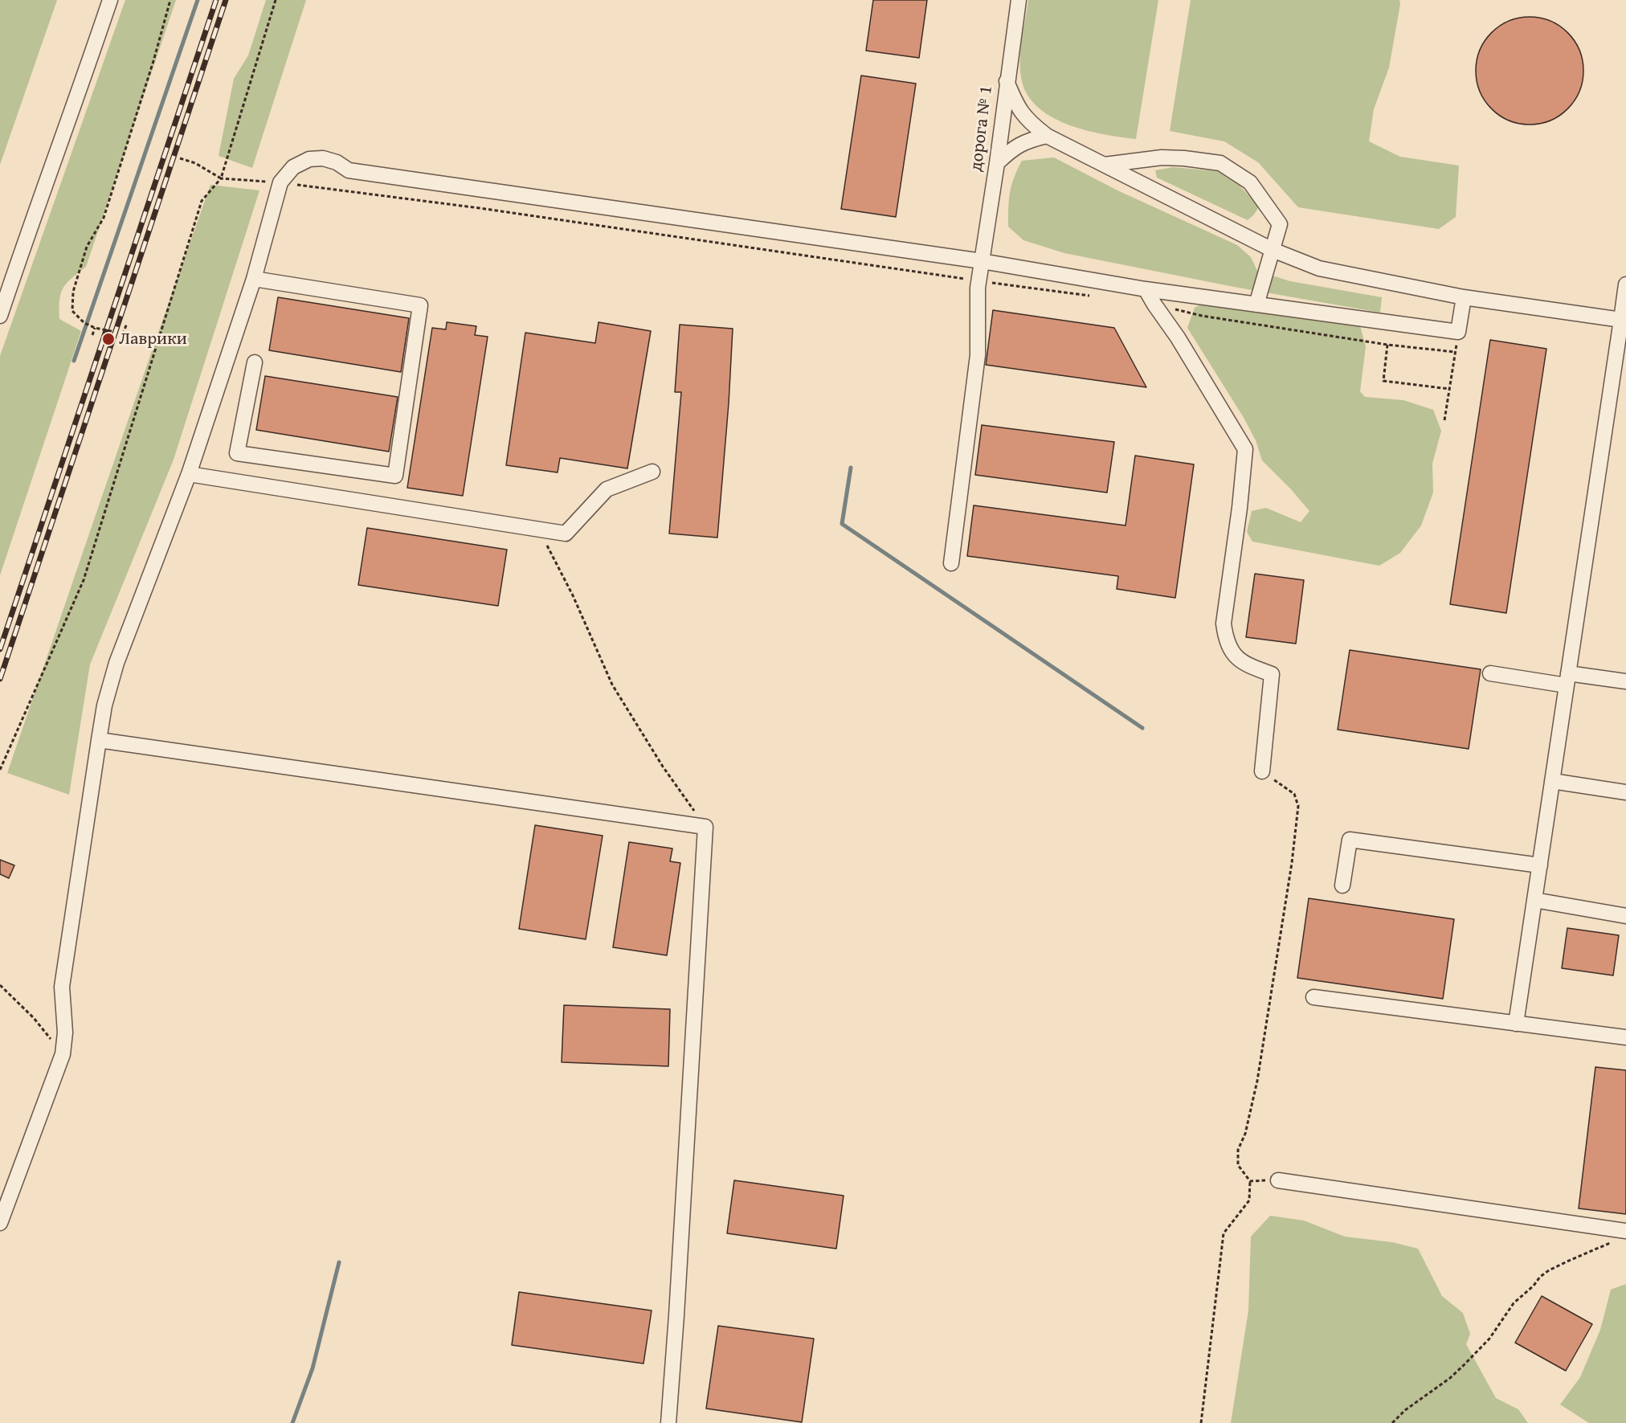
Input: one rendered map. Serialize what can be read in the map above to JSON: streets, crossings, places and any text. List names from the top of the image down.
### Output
{
  "streets": {
    "street": ["дорога № 1"]
  },
  "places": ["Лаврики"]
}
